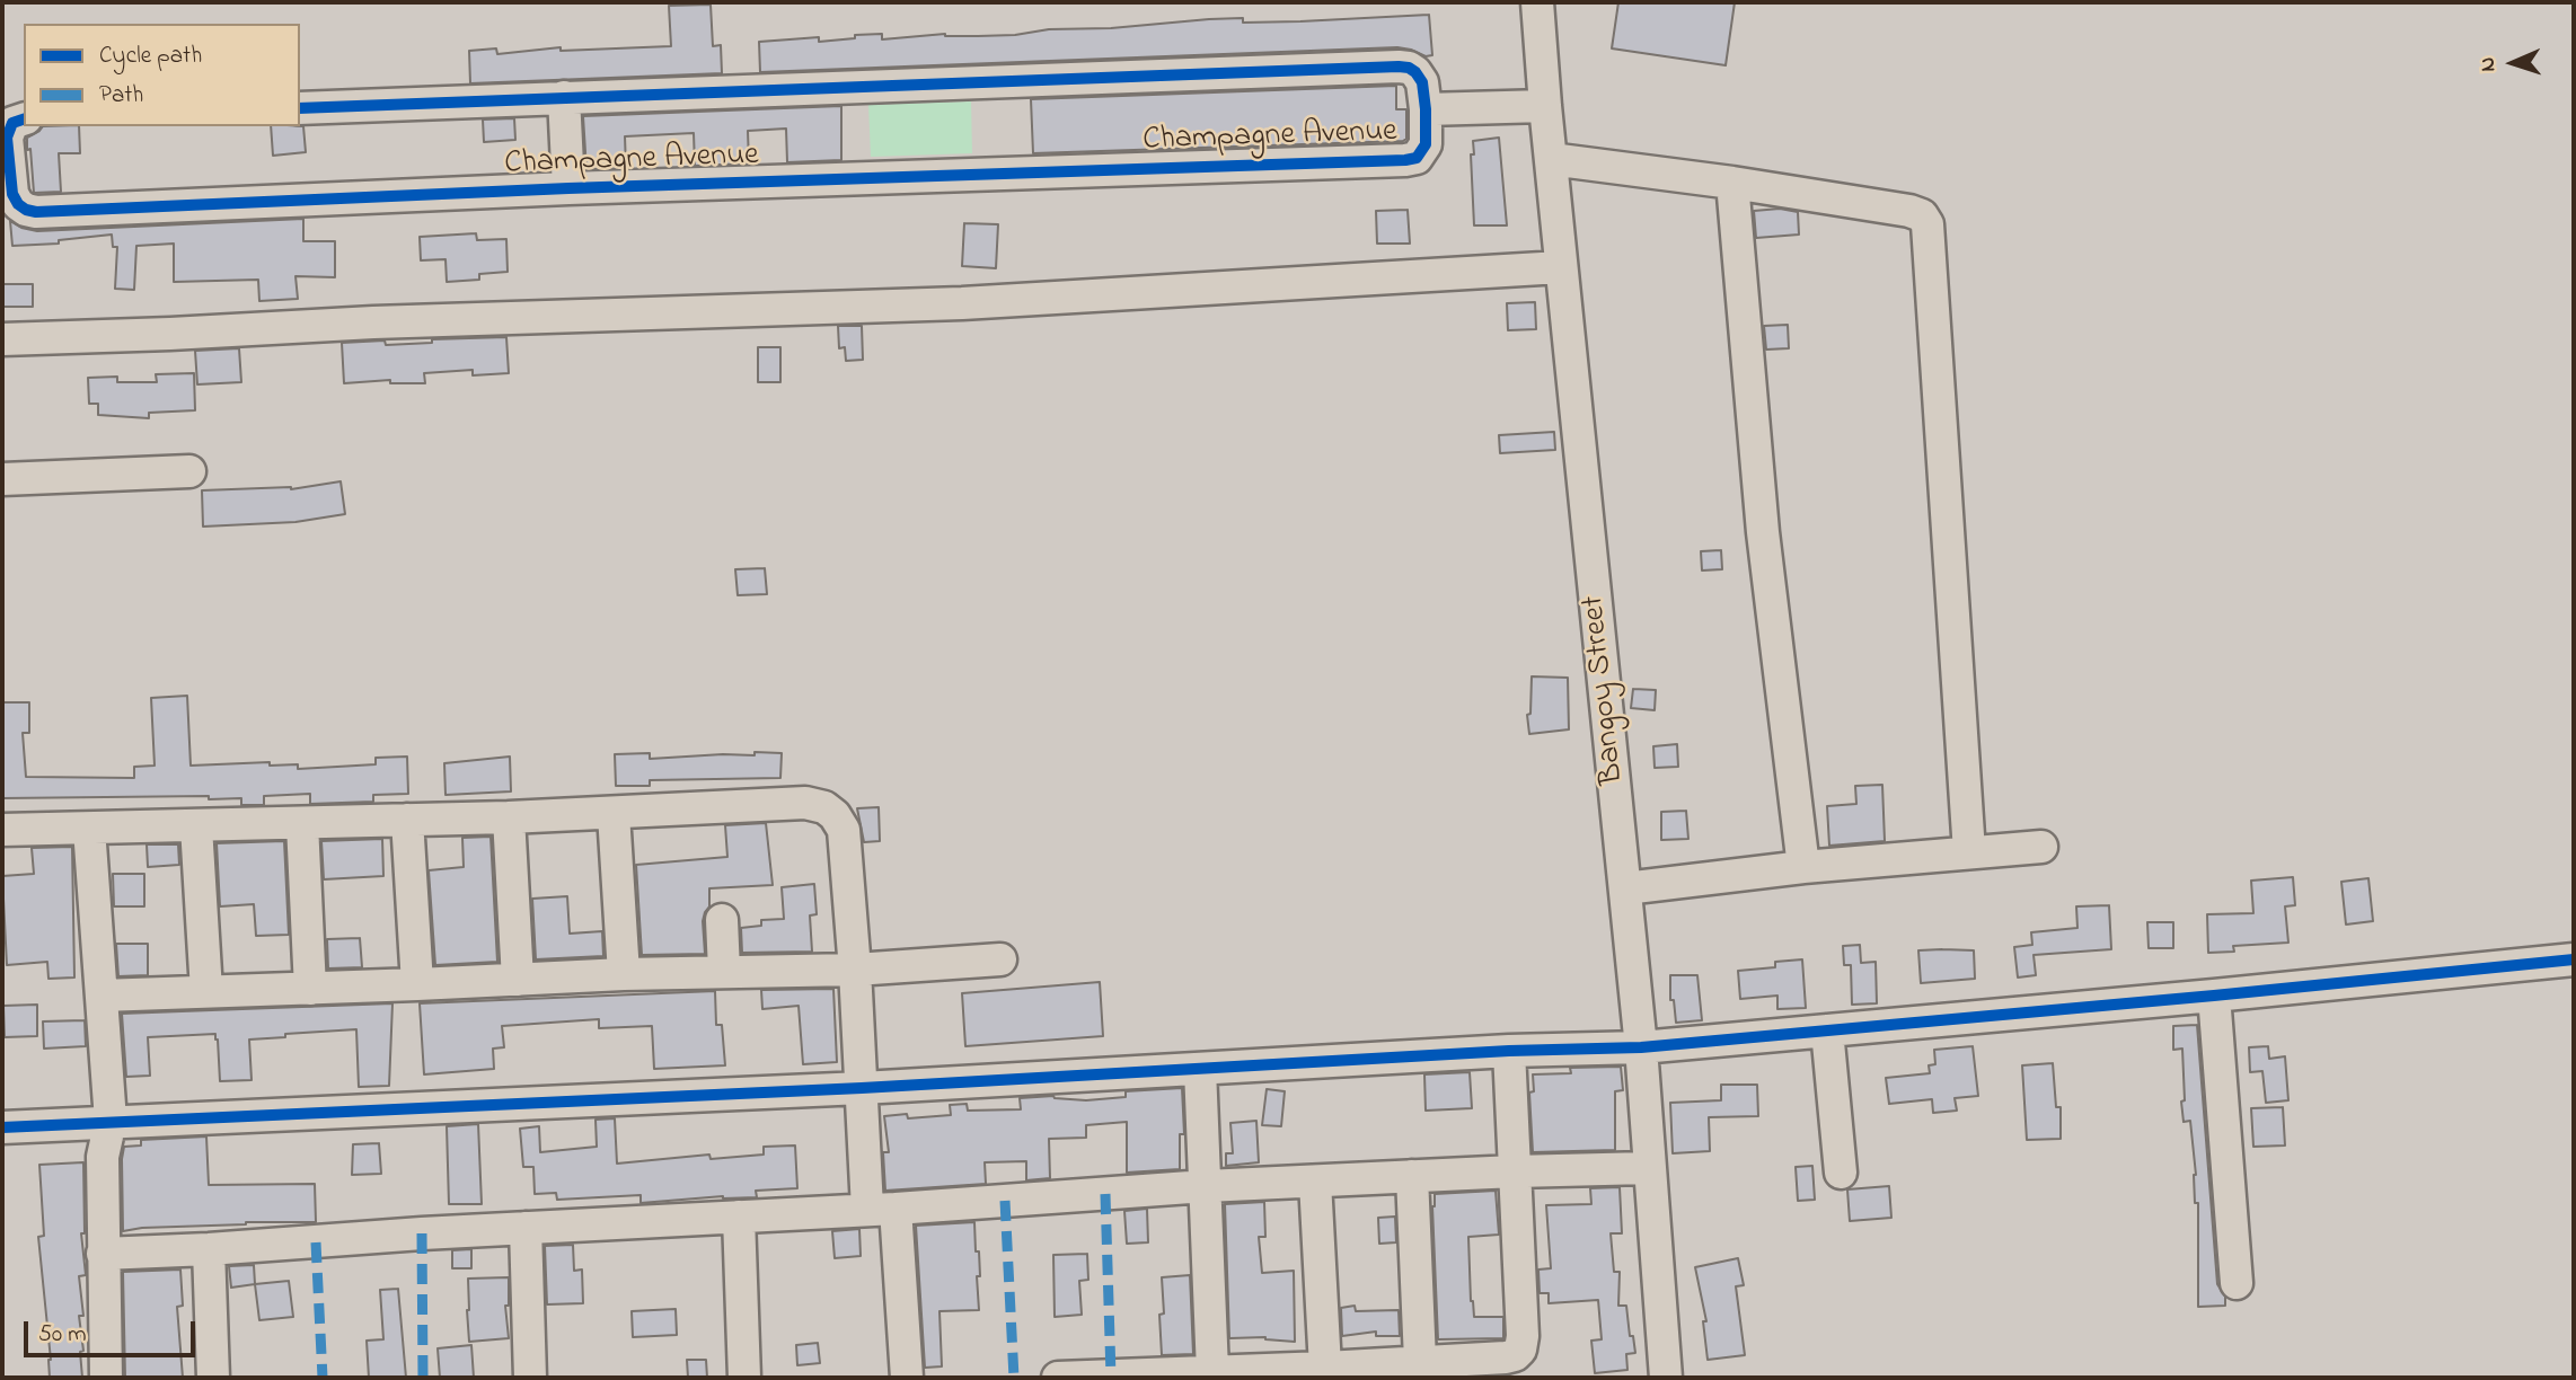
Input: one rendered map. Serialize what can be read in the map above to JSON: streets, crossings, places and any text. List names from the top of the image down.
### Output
{
  "streets": {
    "street": ["Champagne Avenue", "Bangoy Street"]
  },
  "legend": ["Cycle path", "Path"],
  "scale_bar": "50 m",
  "north": "left"
}
